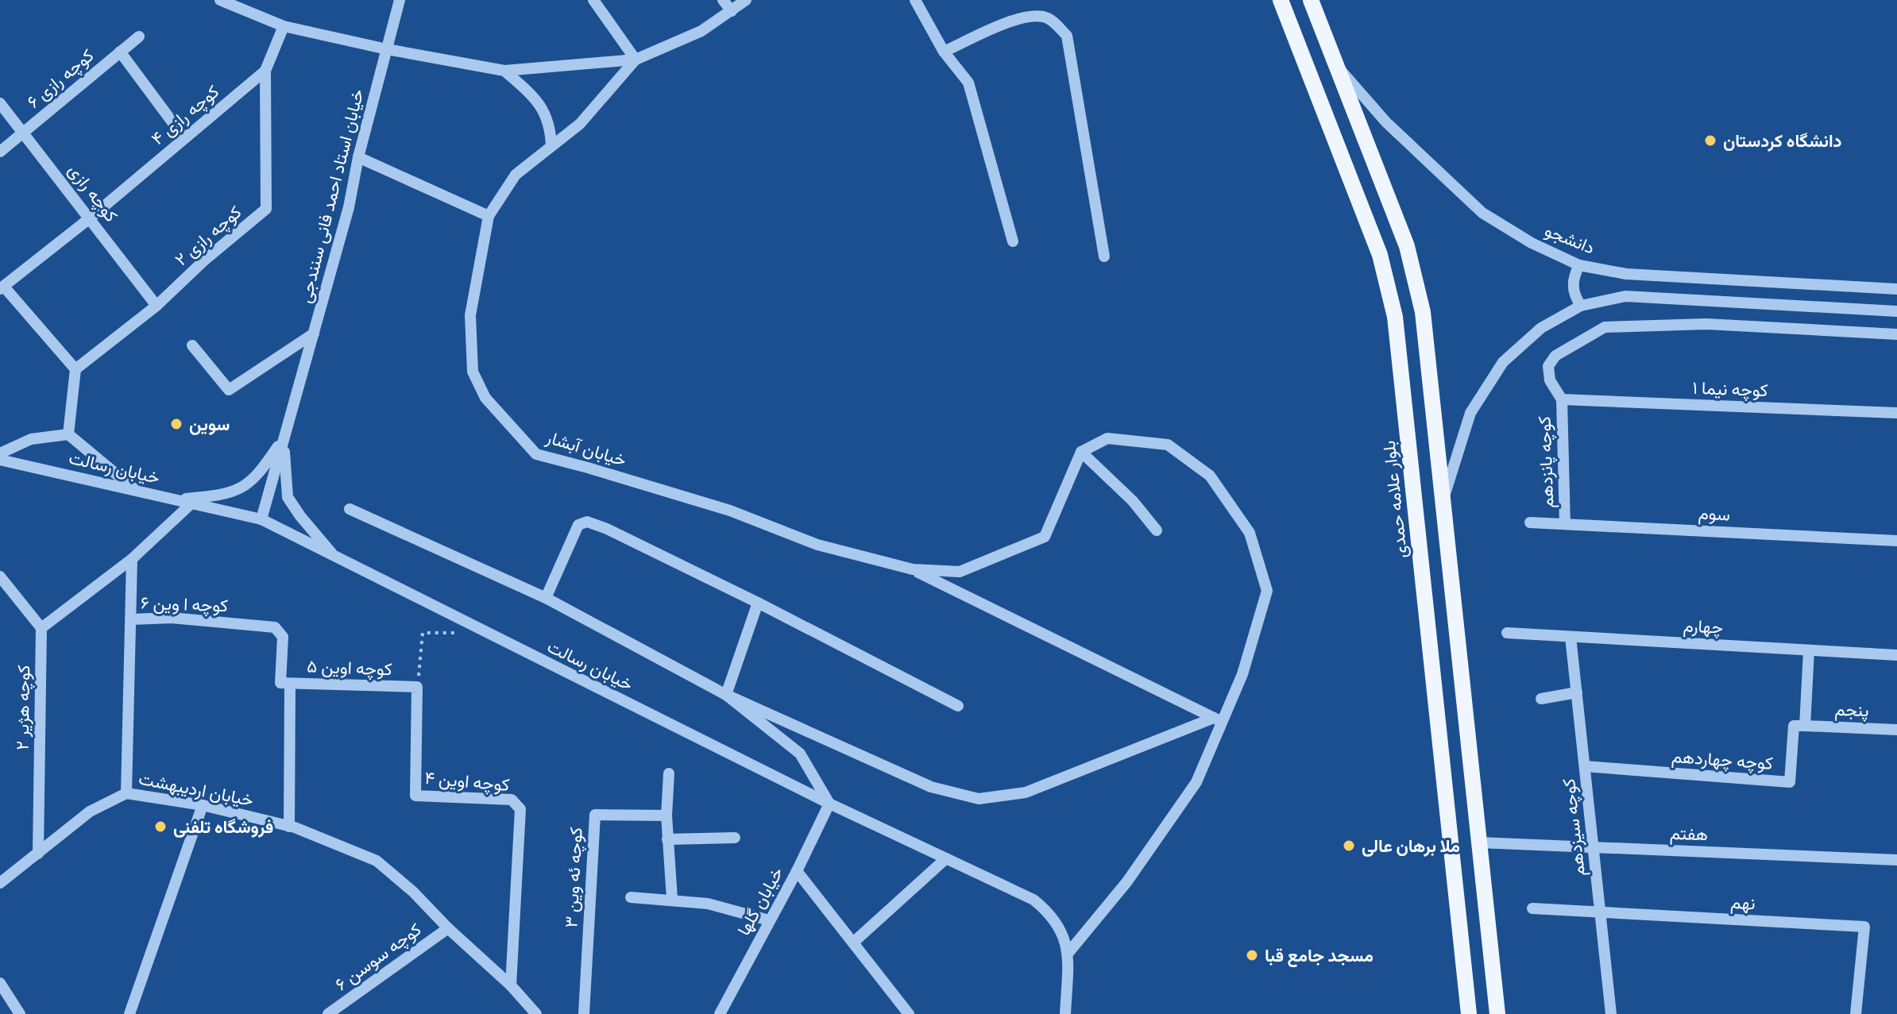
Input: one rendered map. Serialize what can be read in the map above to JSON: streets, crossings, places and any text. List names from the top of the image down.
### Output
{
  "streets": {
    "main road": ["بلوار علامه حمدی"],
    "street": [
      "کوچه رازی ۶",
      "کوچه رازی ۴",
      "کوچه رازی",
      "خیابان استاد احمد فانی سنندجی",
      "کوچه رازی ۲",
      "دانشجو",
      "کوچه نیما ۱",
      "خیابان آبشار",
      "کوچه پانزدهم",
      "خیابان رسالت",
      "سوم",
      "کوچه ا وین ۶",
      "چهارم",
      "کوچه اوین ۵",
      "کوچه هژیر ۲",
      "پنجم",
      "کوچه چهاردهم",
      "کوچه اوین ۴",
      "خیابان اردیبهشت",
      "کوچه سیزدهم",
      "هفتم",
      "کوچه ئه وین ۳",
      "خیابان گلها",
      "نهم",
      "کوچه سوسن ۶"
    ]
  },
  "crossings": [
    ["کوچه رازی ۶", "کوچه رازی ۴"],
    ["کوچه رازی ۶", "کوچه رازی"],
    ["کوچه رازی ۴", "کوچه رازی"],
    ["کوچه رازی ۴", "کوچه رازی ۲"],
    ["کوچه رازی", "کوچه رازی ۲"],
    ["خیابان استاد احمد فانی سنندجی", "خیابان آبشار"],
    ["خیابان استاد احمد فانی سنندجی", "خیابان رسالت"],
    ["کوچه نیما ۱", "کوچه پانزدهم"],
    ["کوچه پانزدهم", "سوم"],
    ["خیابان رسالت", "خیابان گلها"],
    ["کوچه ا وین ۶", "کوچه اوین ۵"],
    ["کوچه ا وین ۶", "خیابان اردیبهشت"],
    ["چهارم", "کوچه چهاردهم"],
    ["چهارم", "کوچه سیزدهم"],
    ["کوچه اوین ۵", "کوچه اوین ۴"],
    ["کوچه هژیر ۲", "خیابان اردیبهشت"],
    ["پنجم", "کوچه چهاردهم"],
    ["کوچه چهاردهم", "کوچه سیزدهم"],
    ["کوچه اوین ۴", "خیابان اردیبهشت"],
    ["خیابان اردیبهشت", "کوچه سوسن ۶"],
    ["کوچه سیزدهم", "هفتم"],
    ["کوچه سیزدهم", "نهم"]
  ],
  "places": [
    "دانشگاه کردستان",
    "سوین",
    "فروشگاه تلفنی",
    "ملا برهان عالی",
    "مسجد جامع قبا"
  ]
}
